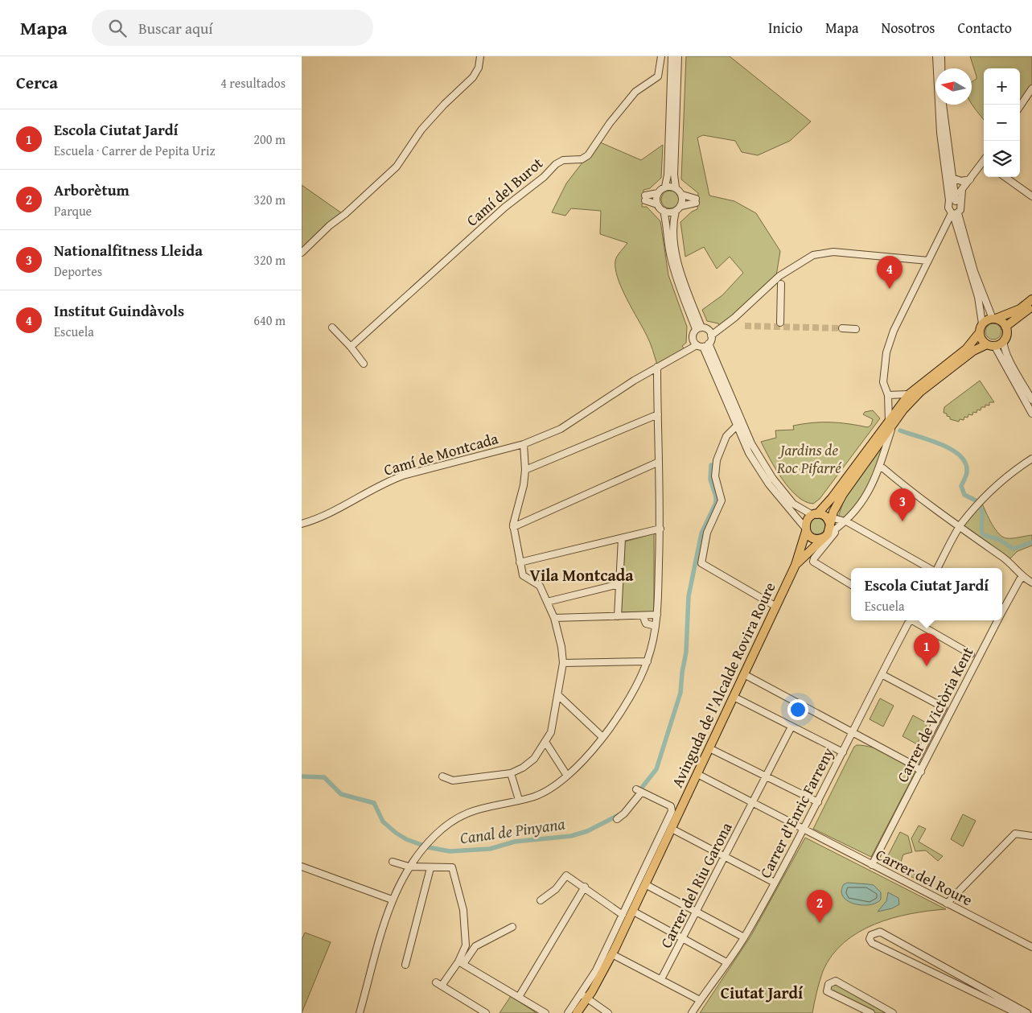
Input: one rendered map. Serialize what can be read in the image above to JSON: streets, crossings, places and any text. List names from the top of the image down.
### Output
{
  "streets": {
    "main road": ["Avinguda de l'Alcalde Rovira Roure"],
    "street": [
      "Camí del Burot",
      "Camí de Montcada",
      "Carrer de Victòria Kent",
      "Carrer d'Enric Farreny",
      "Carrer del Roure",
      "Carrer del Riu Garona"
    ]
  },
  "crossings": [
    ["Avinguda de l'Alcalde Rovira Roure", "Carrer del Roure"],
    ["Carrer de Victòria Kent", "Carrer d'Enric Farreny"],
    ["Carrer de Victòria Kent", "Carrer del Roure"],
    ["Carrer d'Enric Farreny", "Carrer del Roure"],
    ["Carrer del Roure", "Carrer del Riu Garona"]
  ],
  "districts": ["Vila Montcada", "Ciutat Jardí"],
  "water": ["Canal de Pinyana"],
  "parks": ["Jardins de Roc Pifarré"],
  "north": "left",
  "page": {
    "header": "Mapa",
    "search": "Buscar aquí",
    "nav": [
      "Inicio",
      "Mapa",
      "Nosotros",
      "Contacto"
    ],
    "heading": ["Cerca", "4 resultados"],
    "map_buttons": ["+", "−"],
    "list": [
      {
        "mark": "1",
        "name": "Escola Ciutat Jardí",
        "note": "Escuela · Carrer de Pepita Uriz",
        "value": "200 m"
      },
      {
        "mark": "2",
        "name": "Arborètum",
        "note": "Parque",
        "value": "320 m"
      },
      {
        "mark": "3",
        "name": "Nationalfitness Lleida",
        "note": "Deportes",
        "value": "320 m"
      },
      {
        "mark": "4",
        "name": "Institut Guindàvols",
        "note": "Escuela",
        "value": "640 m"
      }
    ],
    "pins": [
      "4",
      "3",
      "1",
      "2"
    ],
    "popup": ["Escola Ciutat Jardí", "Escuela"]
  }
}
